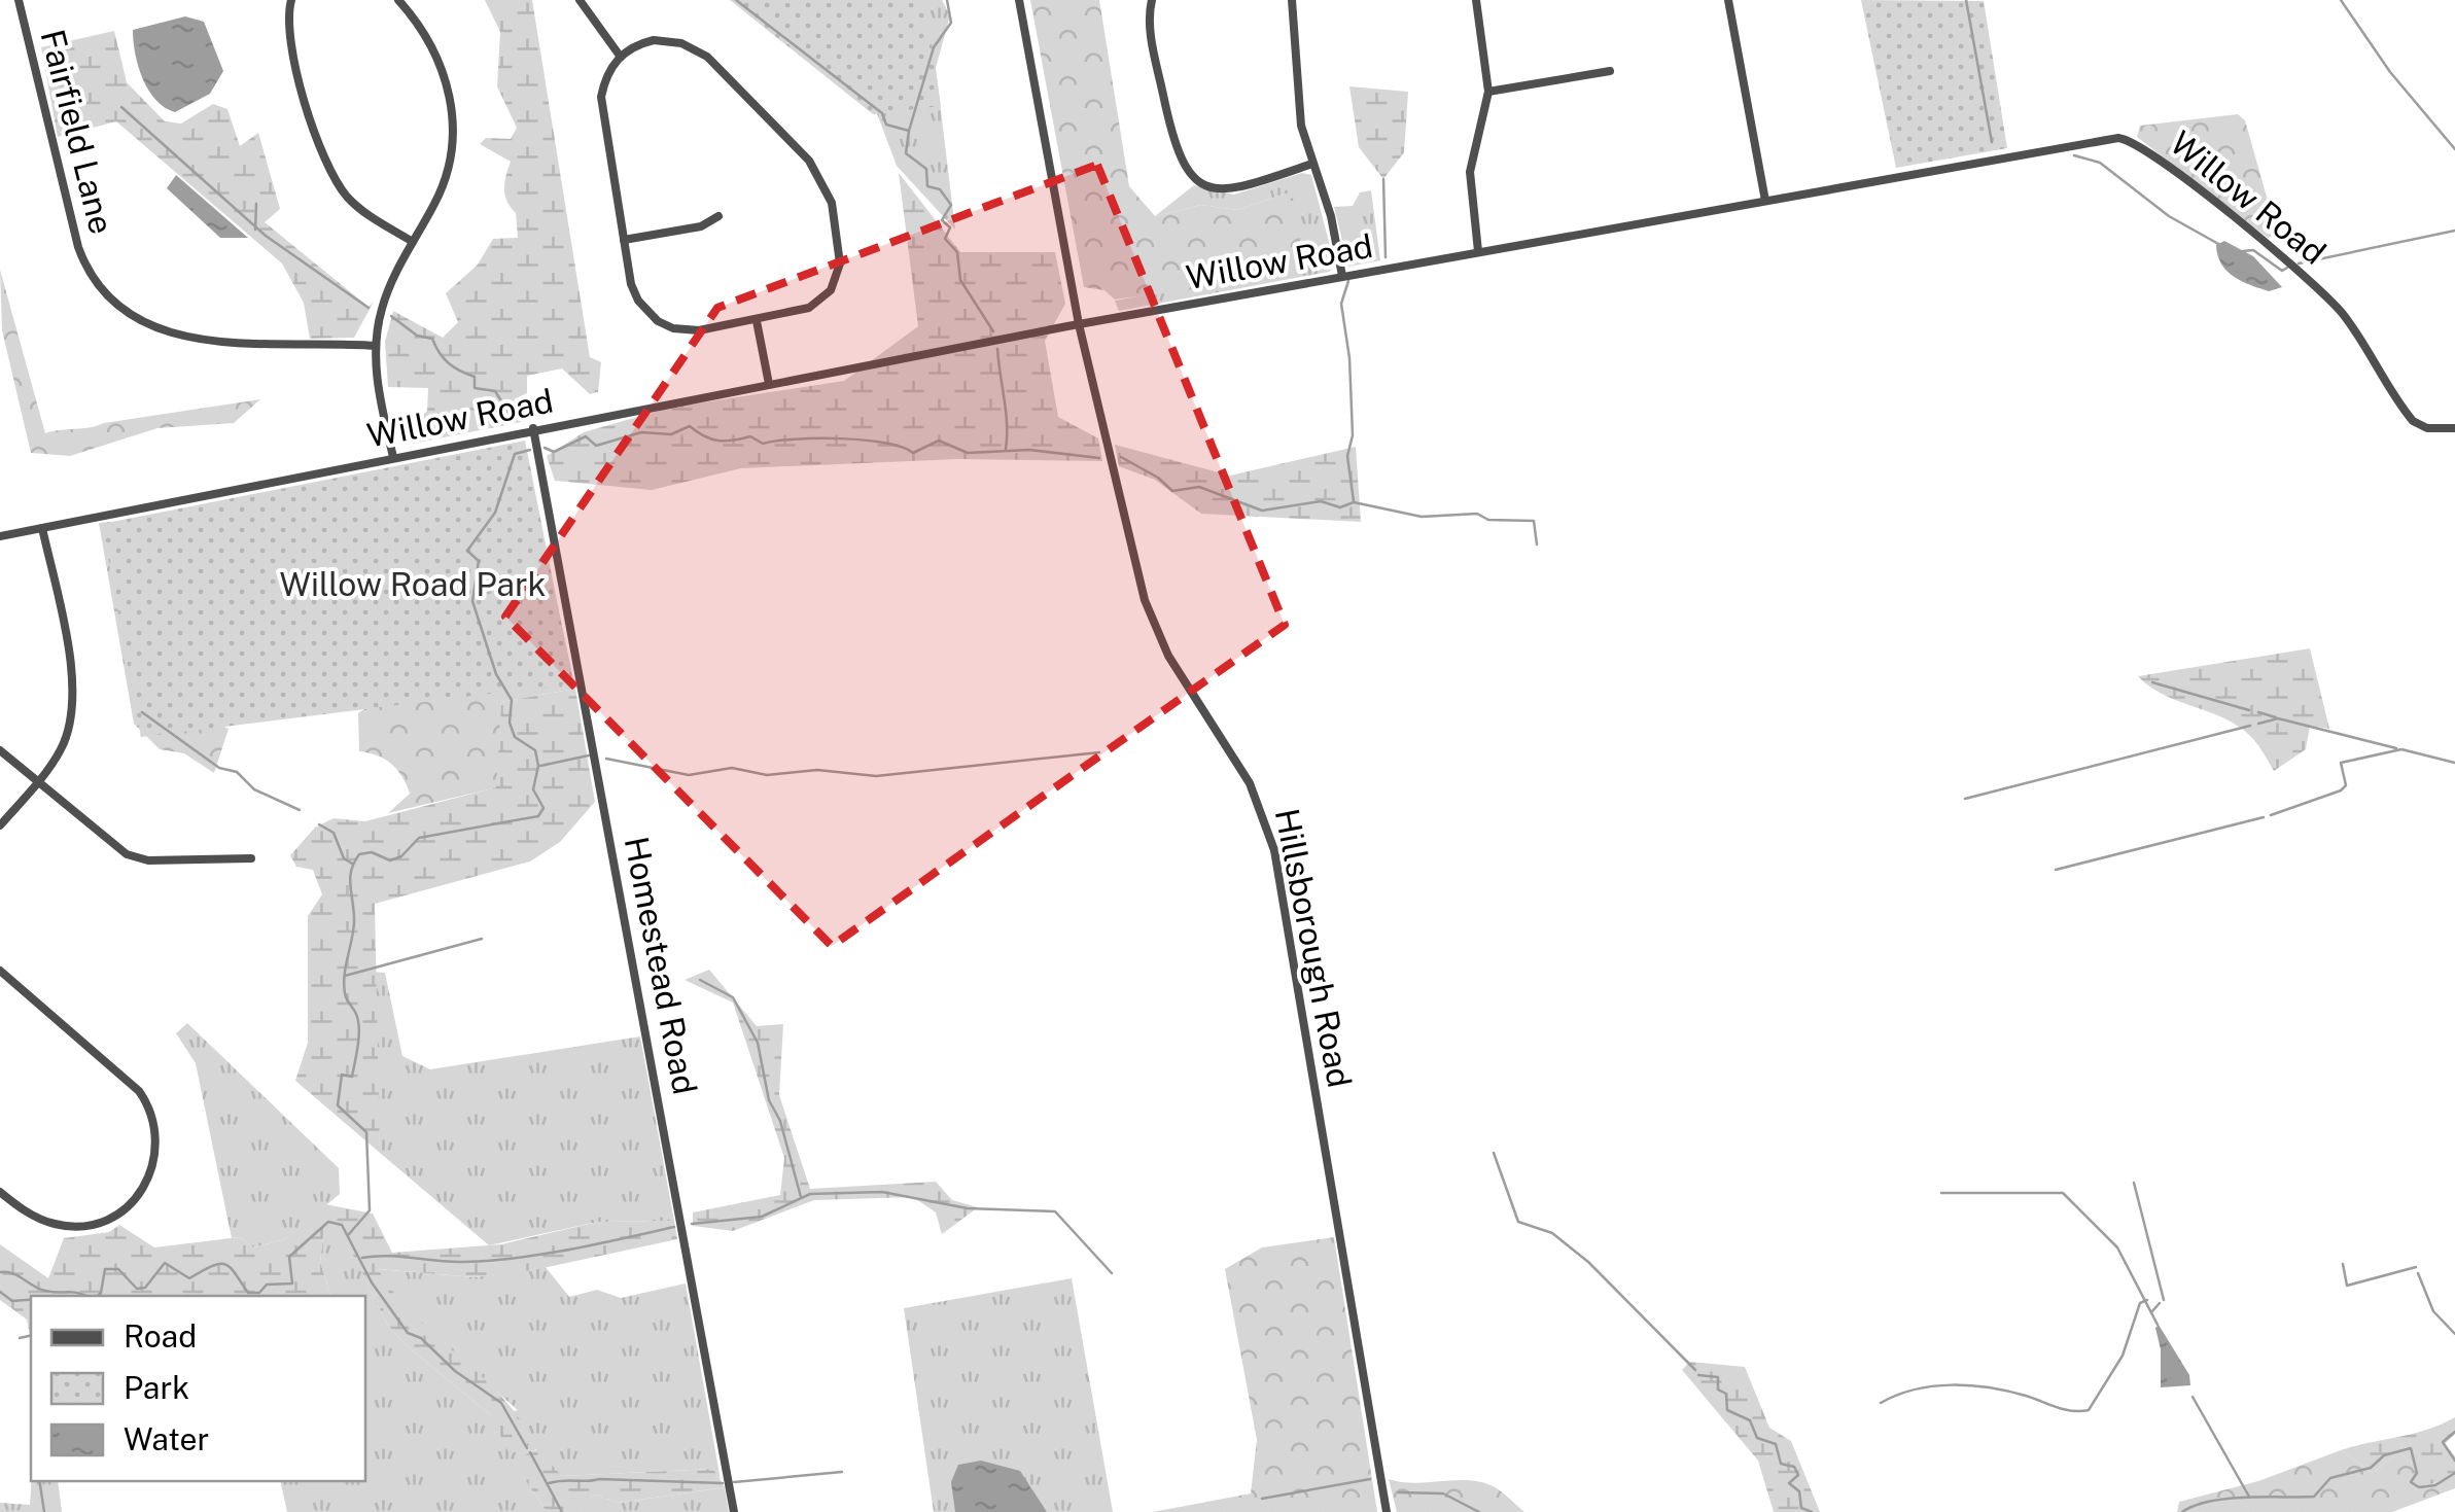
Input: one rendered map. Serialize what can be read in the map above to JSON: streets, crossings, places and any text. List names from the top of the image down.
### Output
{
  "streets": {
    "street": [
      "Fairfield Lane",
      "Willow Road",
      "Hillsborough Road",
      "Homestead Road"
    ]
  },
  "crossings": [
    ["Willow Road", "Hillsborough Road"],
    ["Willow Road", "Homestead Road"]
  ],
  "parks": ["Willow Road Park"],
  "legend": ["Road", "Park", "Water"]
}
